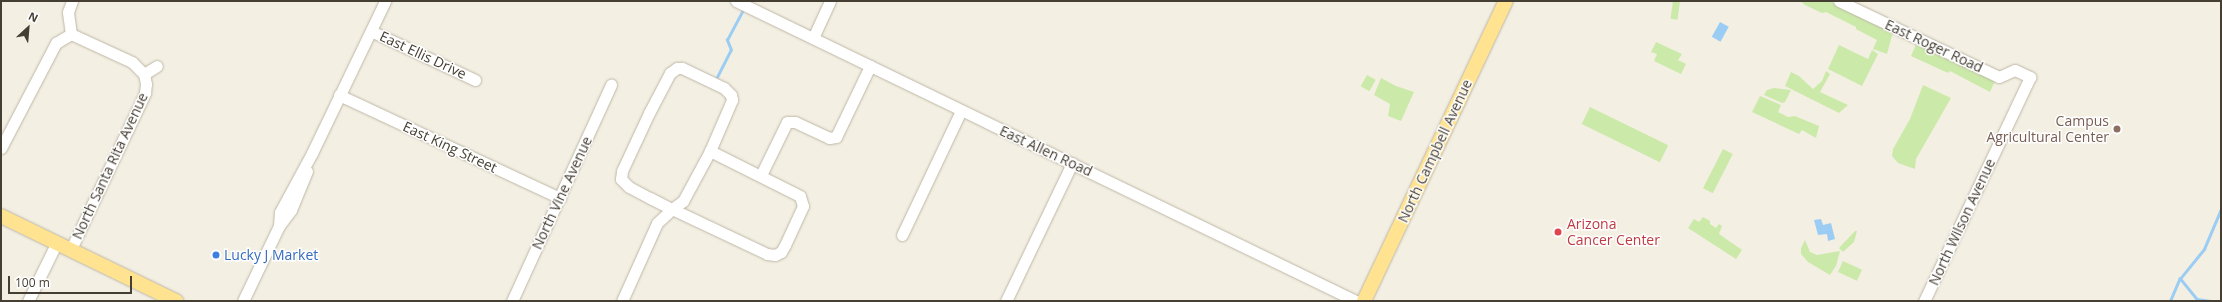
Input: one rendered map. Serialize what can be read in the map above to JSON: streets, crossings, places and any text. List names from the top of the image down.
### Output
{
  "streets": {
    "main road": ["North Campbell Avenue"],
    "street": [
      "East Roger Road",
      "East Ellis Drive",
      "East King Street",
      "East Allen Road",
      "North Santa Rita Avenue",
      "North Vine Avenue",
      "North Wilson Avenue"
    ]
  },
  "crossings": [
    ["East Roger Road", "North Wilson Avenue"],
    ["East King Street", "North Vine Avenue"]
  ],
  "places": ["Campus Agricultural Center", "Arizona Cancer Center", "Lucky J Market"],
  "scale_bar": "100 m",
  "north": "top right"
}
